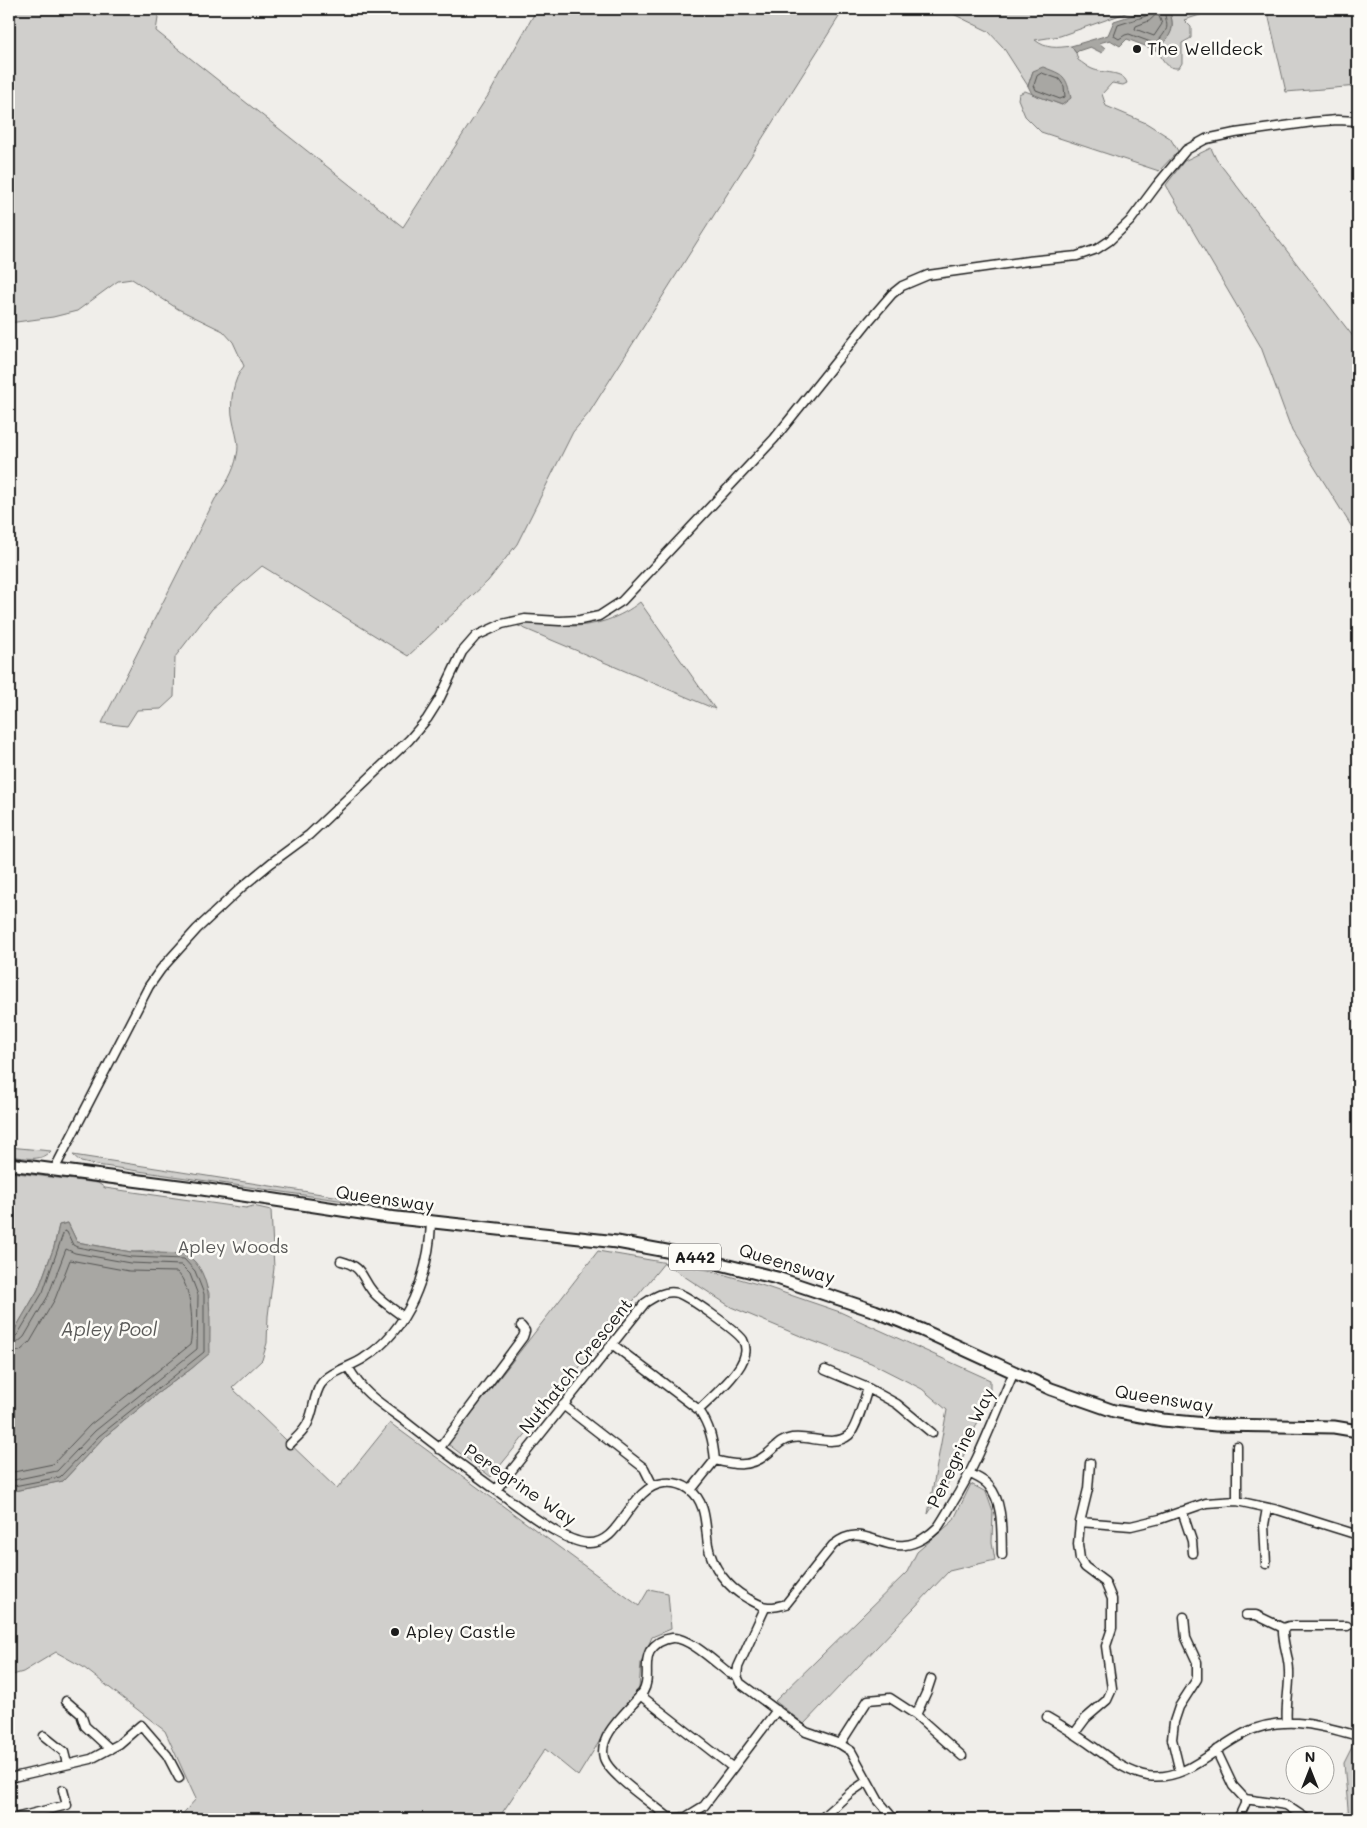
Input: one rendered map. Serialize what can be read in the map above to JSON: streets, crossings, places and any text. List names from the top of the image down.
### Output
{
  "streets": {
    "main road": ["Queensway", "A442"],
    "street": ["Nuthatch Crescent", "Peregrine Way"]
  },
  "crossings": [
    ["Queensway", "Peregrine Way"],
    ["Nuthatch Crescent", "Peregrine Way"]
  ],
  "water": ["Apley Pool"],
  "parks": ["Apley Woods"],
  "places": ["The Welldeck", "Apley Castle"],
  "north": "top"
}
